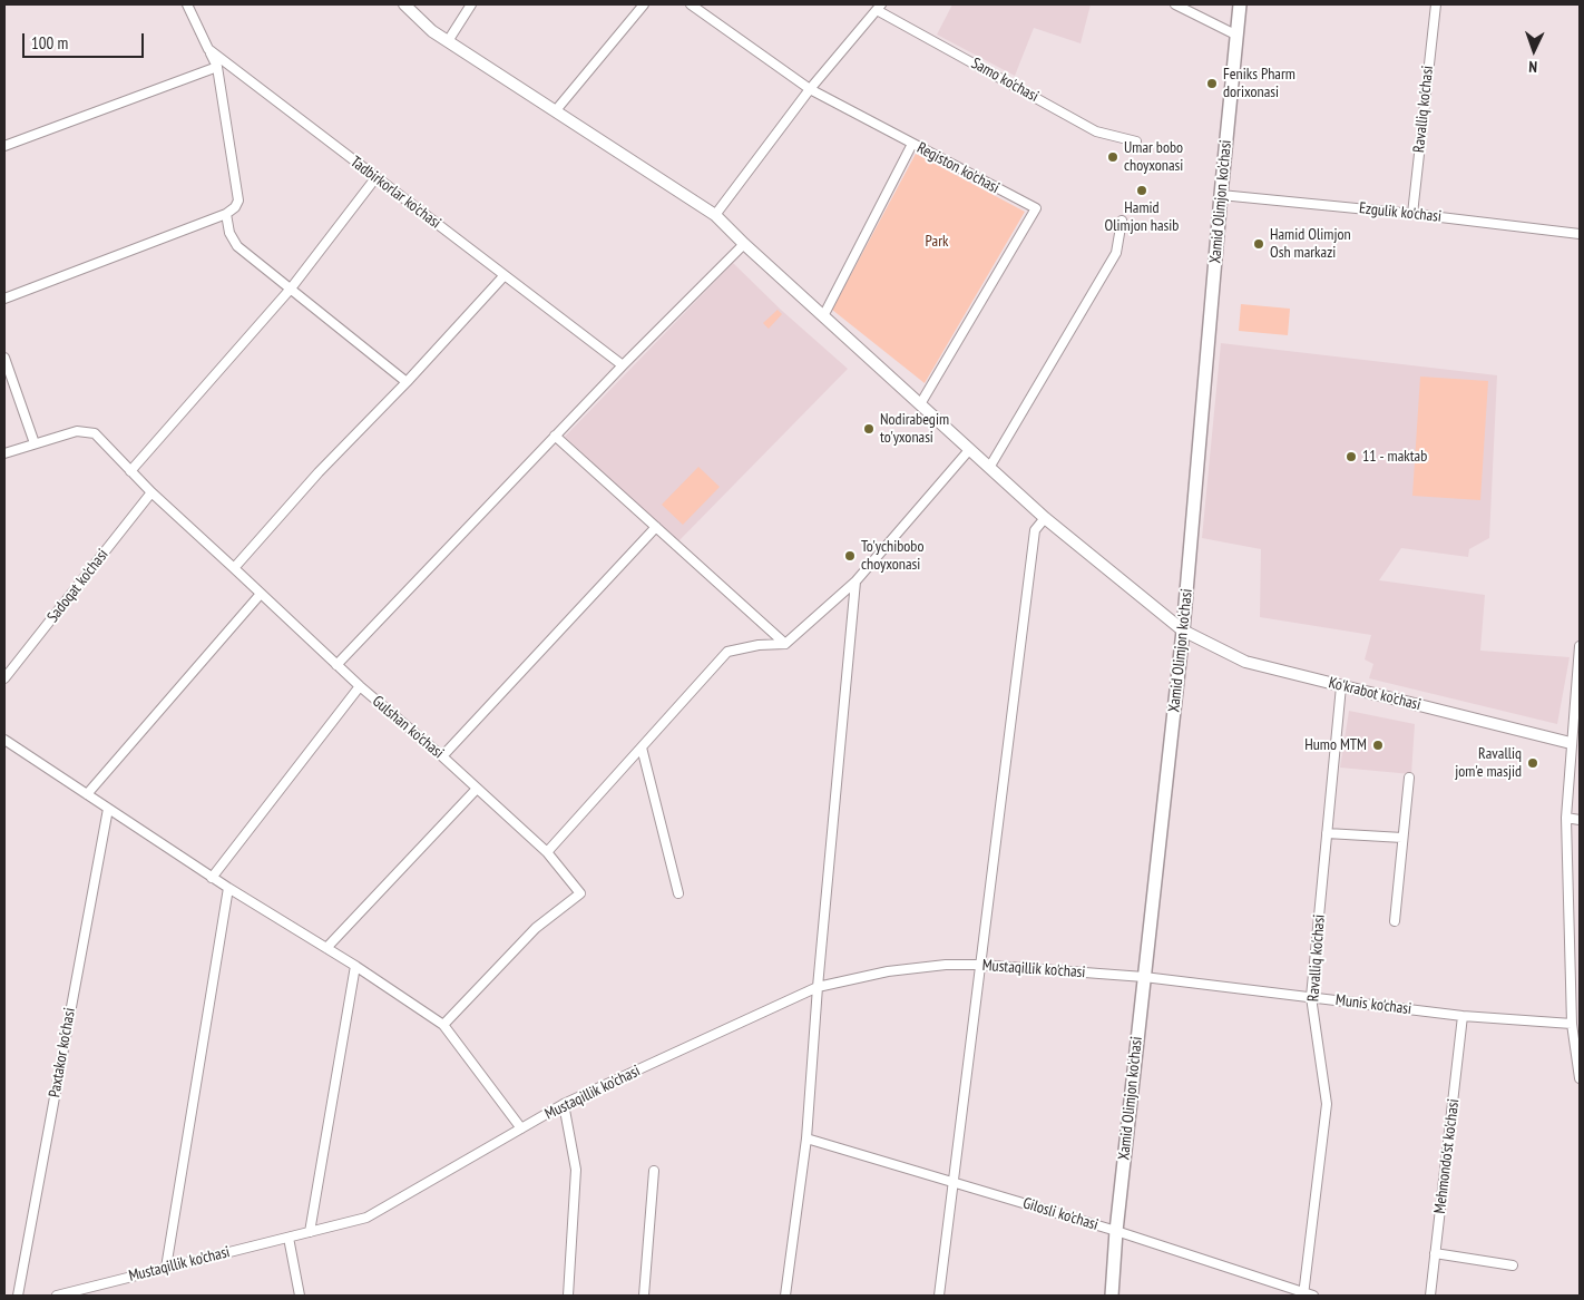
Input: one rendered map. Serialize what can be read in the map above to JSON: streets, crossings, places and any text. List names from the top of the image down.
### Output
{
  "streets": {
    "main road": ["Xamid Olimjon ko'chasi"],
    "street": [
      "Samo ko'chasi",
      "Ravalliq ko'chasi",
      "Registon ko'chasi",
      "Tadbirkorlar ko'chasi",
      "Ezgulik ko'chasi",
      "Sadoqat ko'chasi",
      "Ko'krabot ko'chasi",
      "Gulshan ko'chasi",
      "Mustaqillik ko'chasi",
      "Munis ko'chasi",
      "Paxtakor ko'chasi",
      "Mehmondo'st ko'chasi",
      "Gilosli ko'chasi"
    ]
  },
  "crossings": [
    ["Ravalliq ko'chasi", "Ezgulik ko'chasi"],
    ["Ravalliq ko'chasi", "Ko'krabot ko'chasi"],
    ["Ravalliq ko'chasi", "Munis ko'chasi"],
    ["Ravalliq ko'chasi", "Gilosli ko'chasi"],
    ["Registon ko'chasi", "Ko'krabot ko'chasi"],
    ["Xamid Olimjon ko'chasi", "Ezgulik ko'chasi"],
    ["Xamid Olimjon ko'chasi", "Ko'krabot ko'chasi"],
    ["Xamid Olimjon ko'chasi", "Mustaqillik ko'chasi"],
    ["Xamid Olimjon ko'chasi", "Munis ko'chasi"],
    ["Xamid Olimjon ko'chasi", "Gilosli ko'chasi"],
    ["Sadoqat ko'chasi", "Gulshan ko'chasi"],
    ["Mustaqillik ko'chasi", "Munis ko'chasi"],
    ["Munis ko'chasi", "Mehmondo'st ko'chasi"]
  ],
  "parks": ["Park"],
  "places": [
    "Feniks Pharm dorixonasi",
    "Umar bobo choyxonasi",
    "Hamid Olimjon hasib",
    "Hamid Olimjon Osh markazi",
    "Nodirabegim to'yxonasi",
    "11 - maktab",
    "To'ychibobo choyxonasi",
    "Humo MTM",
    "Ravalliq jom'e masjid"
  ],
  "scale_bar": "100 m",
  "north": "bottom"
}
